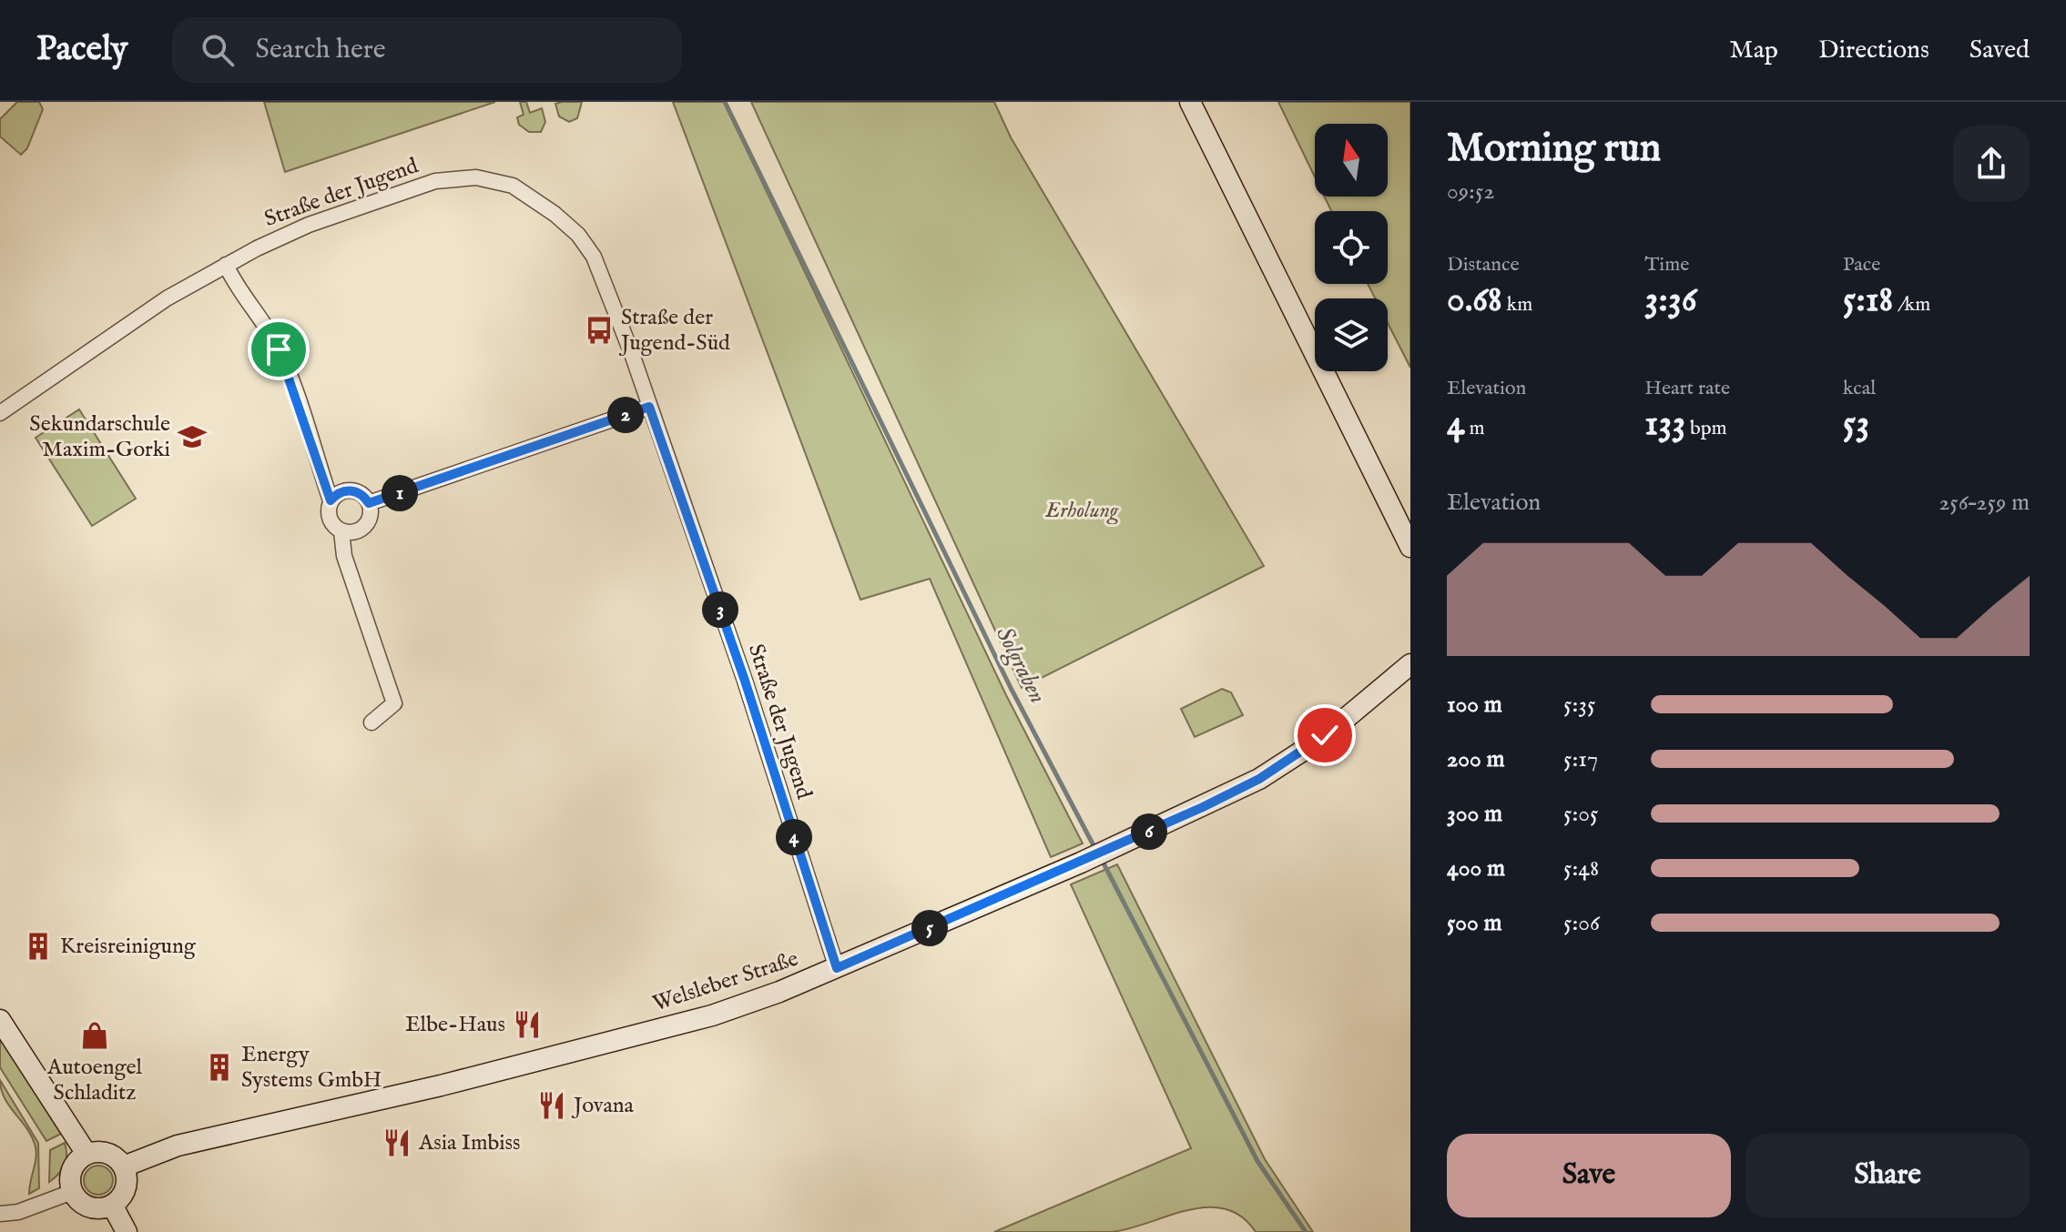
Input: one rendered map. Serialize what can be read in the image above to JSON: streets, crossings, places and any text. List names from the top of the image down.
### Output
{
  "streets": {
    "street": ["Straße der Jugend", "Welsleber Straße"]
  },
  "crossings": [
    ["Straße der Jugend", "Welsleber Straße"]
  ],
  "water": ["Solgraben"],
  "parks": ["Erholung"],
  "places": {
    "bus stop": ["Straße der Jugend-Süd"],
    "school or university": ["Sekundarschule Maxim-Gorki"],
    "building": ["Kreisreinigung", "Energy Systems GmbH"],
    "restaurant": ["Elbe-Haus", "Jovana", "Asia Imbiss"],
    "shop": ["Autoengel Schladitz"]
  },
  "north": "top",
  "page": {
    "header": "Pacely",
    "search": "Search here",
    "nav": ["Map", "Directions", "Saved"],
    "heading": ["Morning run", "09:52"],
    "stats": [
      ["Distance", "0.68 km"],
      ["Time", "3:36"],
      ["Pace", "5:18 /km"],
      ["Elevation", "4 m"],
      ["Heart rate", "133 bpm"],
      ["kcal", "53"]
    ],
    "pins": [
      "2",
      "1",
      "3",
      "6",
      "4",
      "5"
    ],
    "chart": ["Elevation", "256–259 m"],
    "list": [
      {
        "name": "100 m",
        "note": "5:35"
      },
      {
        "name": "200 m",
        "note": "5:17"
      },
      {
        "name": "300 m",
        "note": "5:05"
      },
      {
        "name": "400 m",
        "note": "5:48"
      },
      {
        "name": "500 m",
        "note": "5:06"
      }
    ],
    "buttons": ["Save", "Share"]
  }
}
